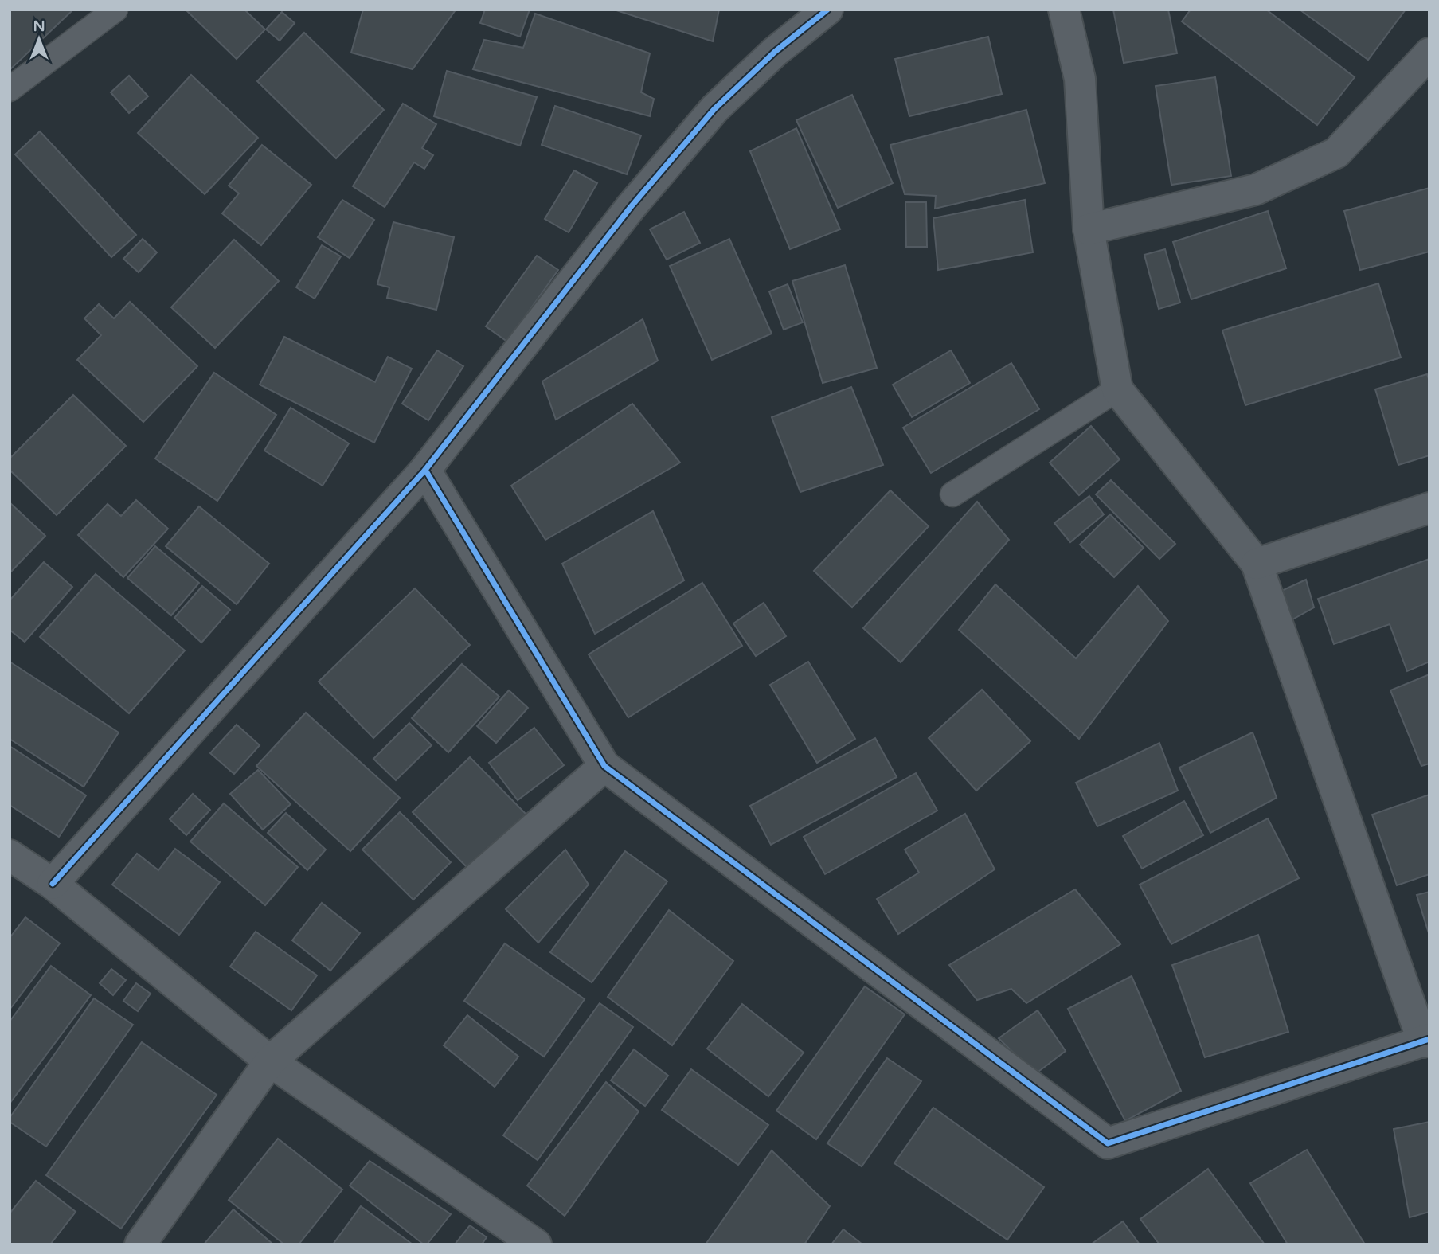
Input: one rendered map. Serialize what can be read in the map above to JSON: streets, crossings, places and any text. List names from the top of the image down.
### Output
{
  "north": "top"
}
